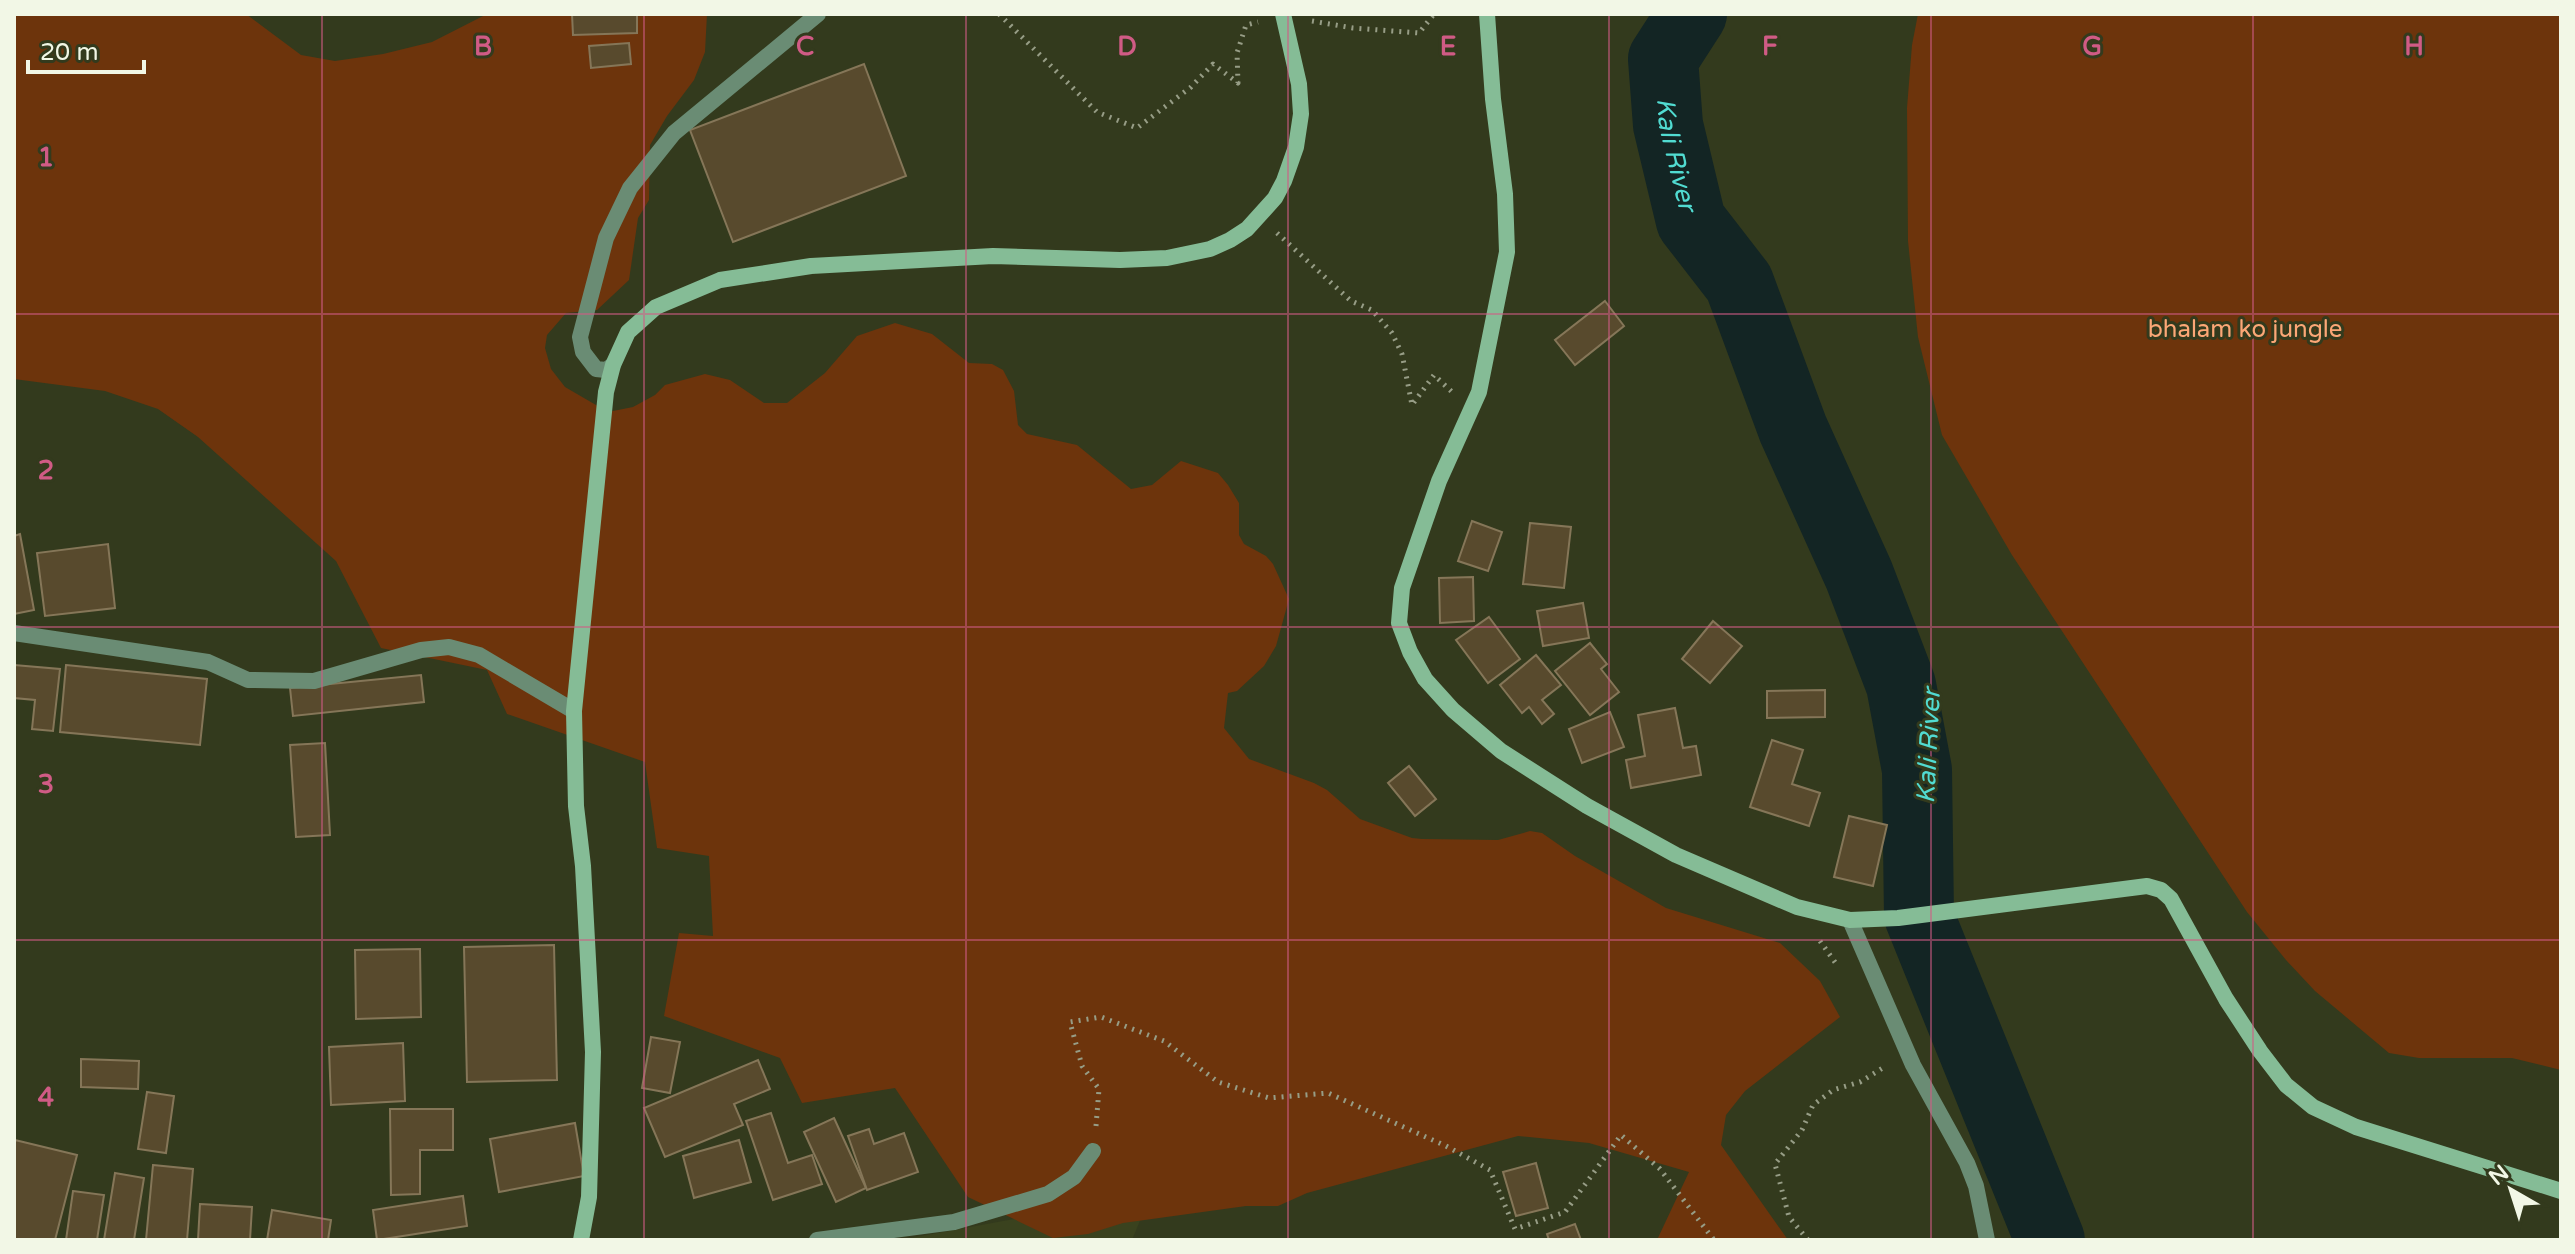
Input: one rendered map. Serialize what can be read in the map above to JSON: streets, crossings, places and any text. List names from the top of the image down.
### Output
{
  "water": ["Kali River"],
  "parks": ["bhalam ko jungle"],
  "scale_bar": "20 m",
  "north": "top left",
  "grid": {
    "columns": [
      "B",
      "C",
      "D",
      "E",
      "F",
      "G",
      "H"
    ],
    "rows": [
      "1",
      "2",
      "3",
      "4"
    ]
  }
}
